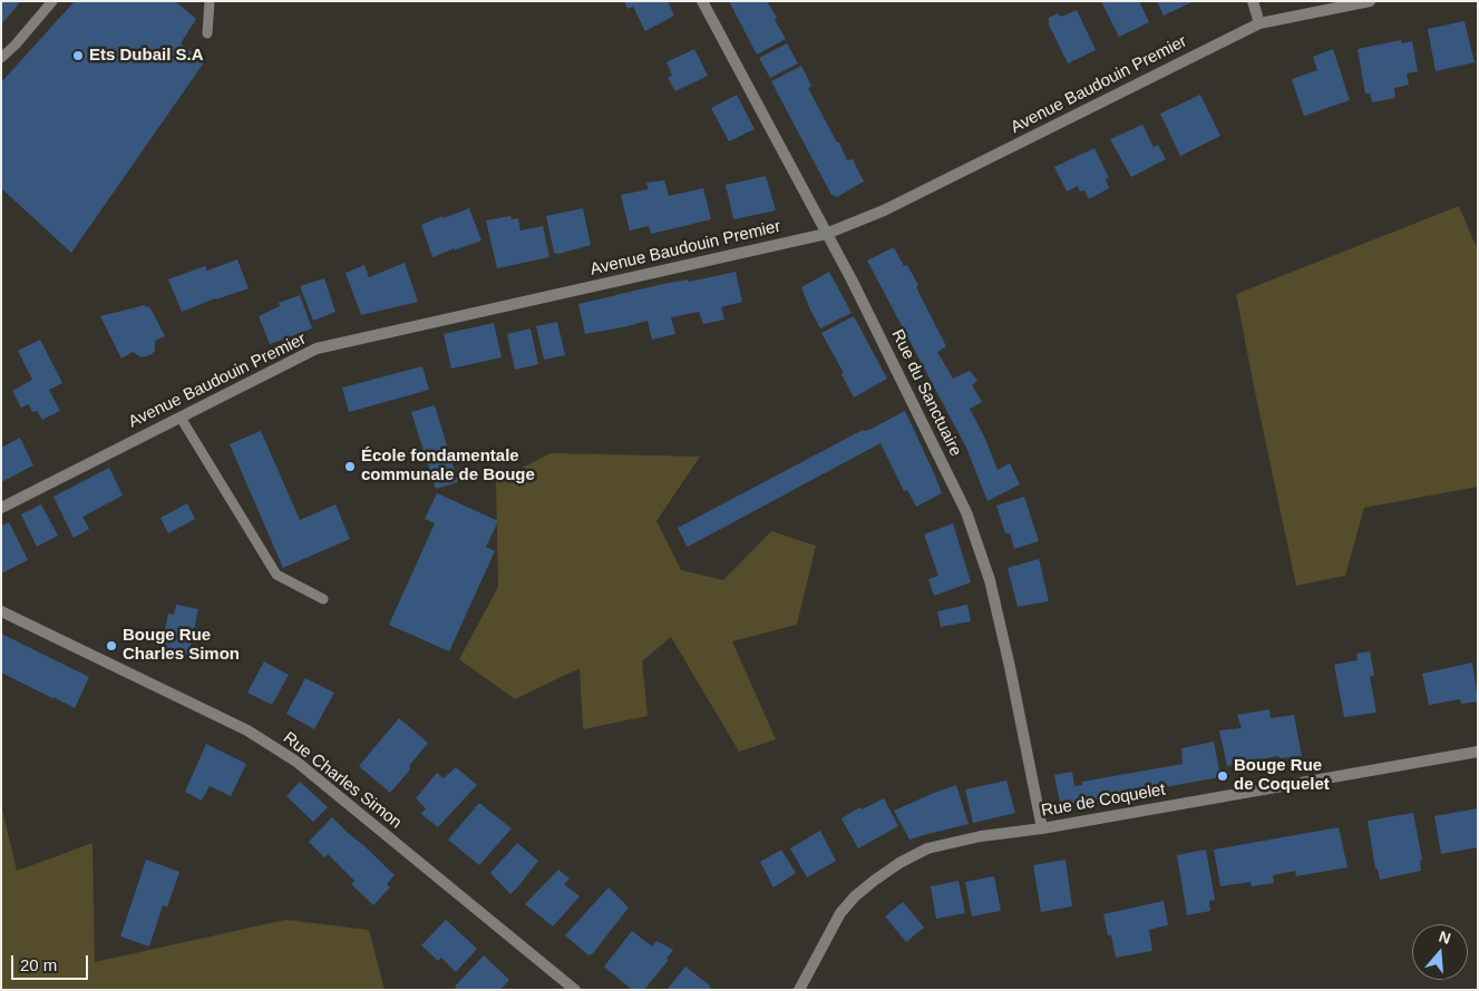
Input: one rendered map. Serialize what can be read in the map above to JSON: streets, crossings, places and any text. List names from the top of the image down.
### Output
{
  "streets": {
    "street": [
      "Avenue Baudouin Premier",
      "Rue du Sanctuaire",
      "Rue Charles Simon",
      "Rue de Coquelet"
    ]
  },
  "crossings": [
    ["Avenue Baudouin Premier", "Rue du Sanctuaire"],
    ["Rue du Sanctuaire", "Rue de Coquelet"]
  ],
  "places": [
    "Ets Dubail S.A",
    "École fondamentale communale de Bouge",
    "Bouge Rue Charles Simon",
    "Bouge Rue de Coquelet"
  ],
  "scale_bar": "20 m",
  "north": "top"
}
